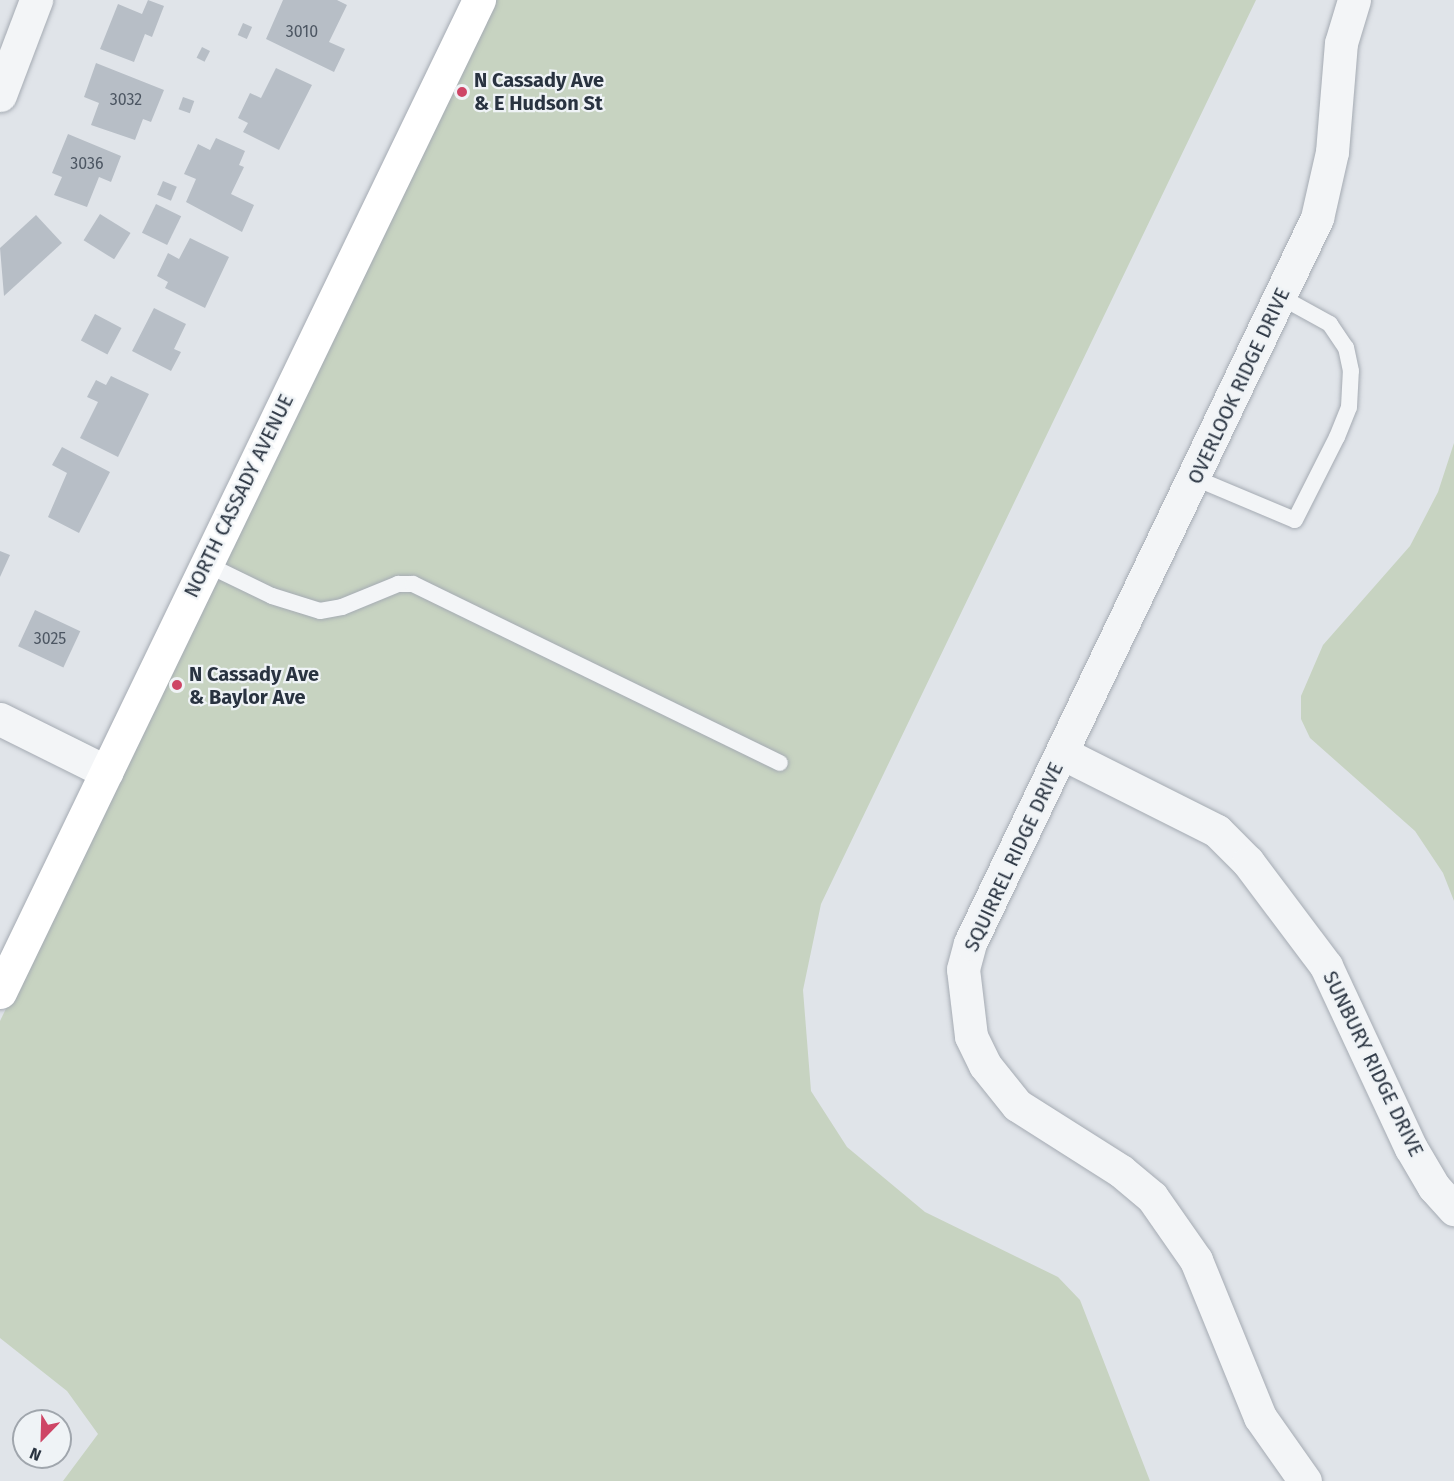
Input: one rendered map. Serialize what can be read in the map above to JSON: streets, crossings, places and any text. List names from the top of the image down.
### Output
{
  "streets": {
    "main road": ["NORTH CASSADY AVENUE"],
    "street": ["OVERLOOK RIDGE DRIVE", "SQUIRREL RIDGE DRIVE", "SUNBURY RIDGE DRIVE"]
  },
  "crossings": [
    ["OVERLOOK RIDGE DRIVE", "SQUIRREL RIDGE DRIVE"],
    ["OVERLOOK RIDGE DRIVE", "SUNBURY RIDGE DRIVE"],
    ["SQUIRREL RIDGE DRIVE", "SUNBURY RIDGE DRIVE"]
  ],
  "places": ["N Cassady Ave & E Hudson St", "N Cassady Ave & Baylor Ave"],
  "house_numbers": [
    "3010",
    "3032",
    "3036",
    "3025"
  ],
  "north": "bottom left"
}
